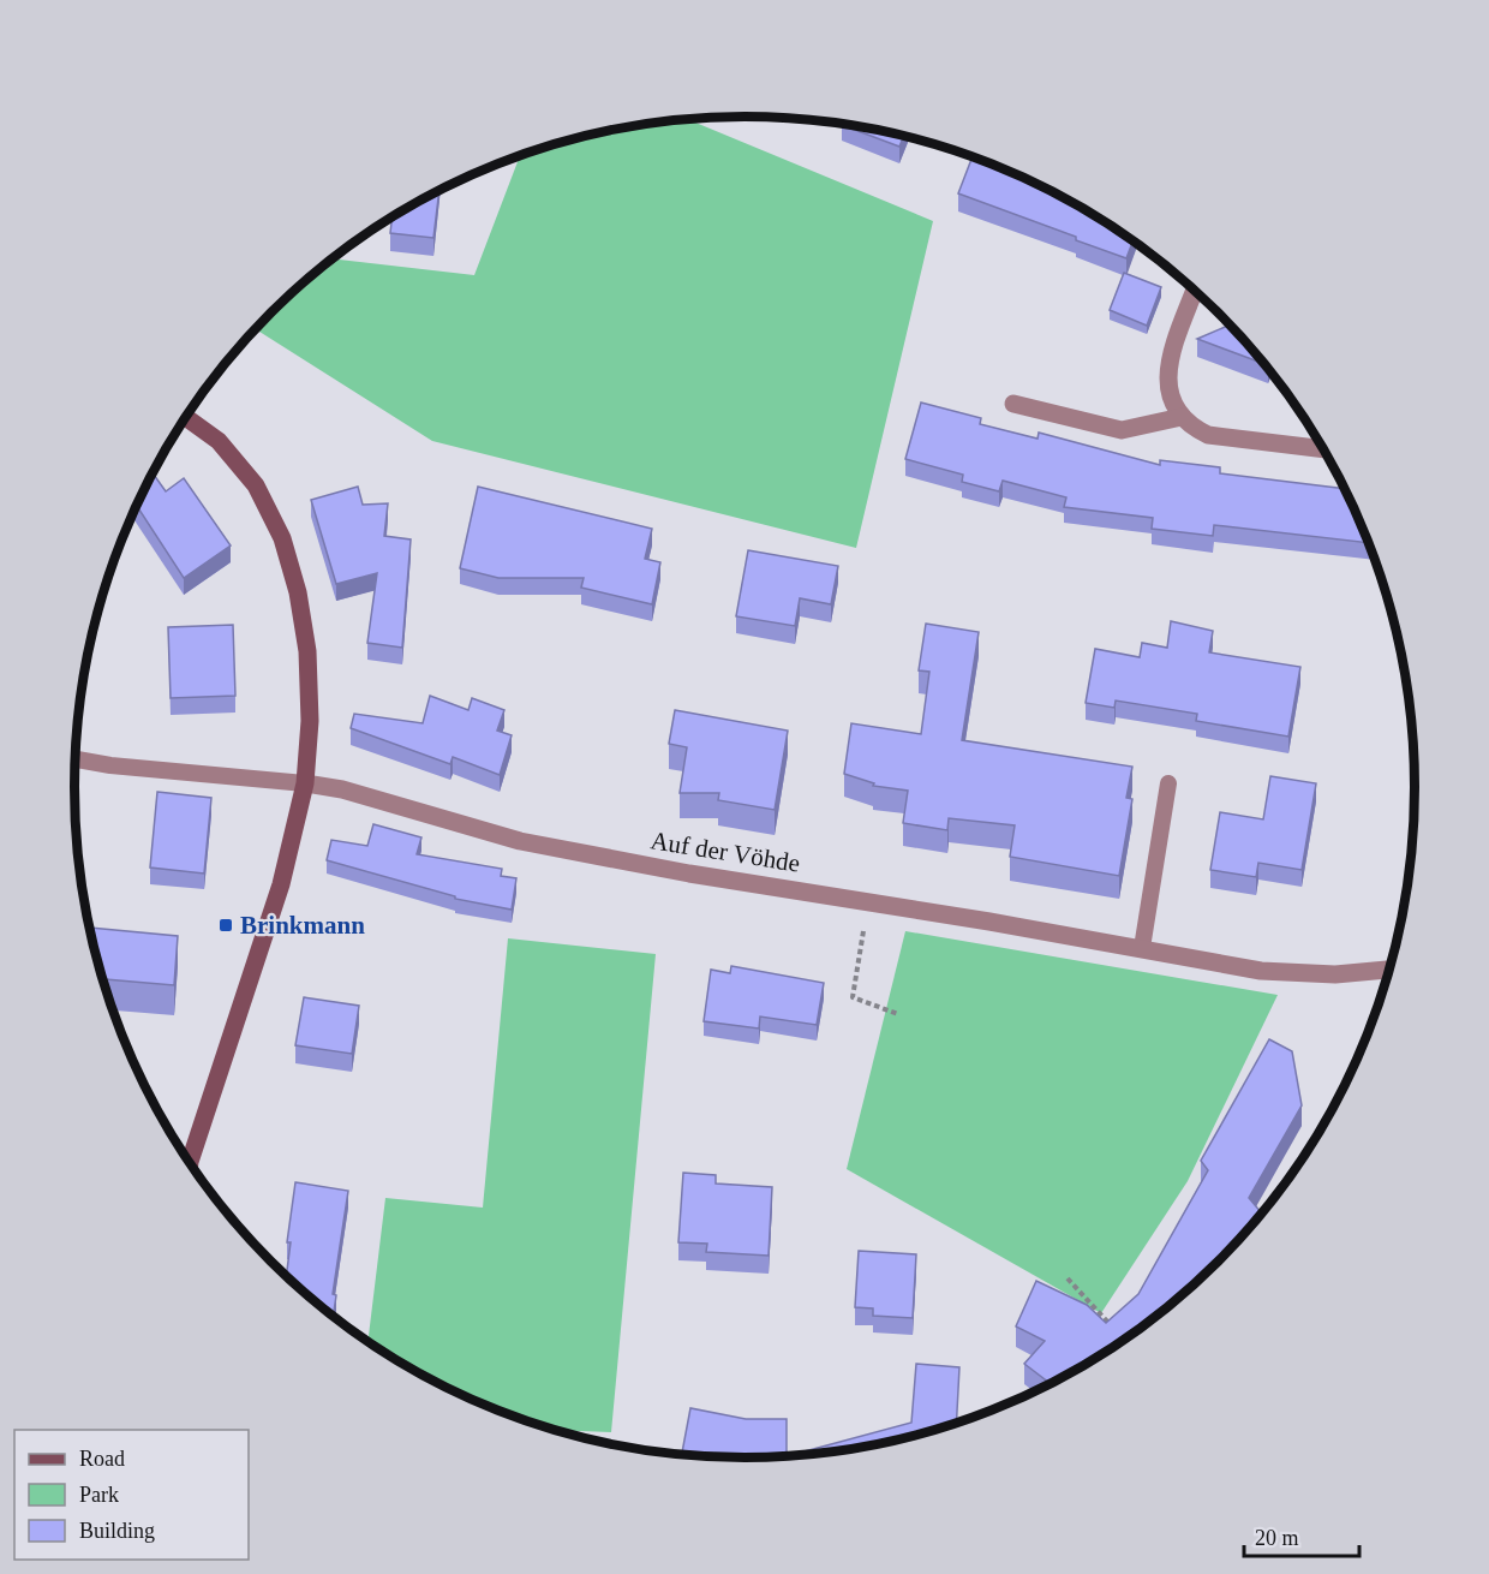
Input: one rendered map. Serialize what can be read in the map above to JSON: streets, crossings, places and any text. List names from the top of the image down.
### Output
{
  "streets": {
    "street": ["Auf der Vöhde"]
  },
  "places": {
    "transit": ["Brinkmann"]
  },
  "legend": ["Road", "Park", "Building"],
  "scale_bar": "20 m"
}
